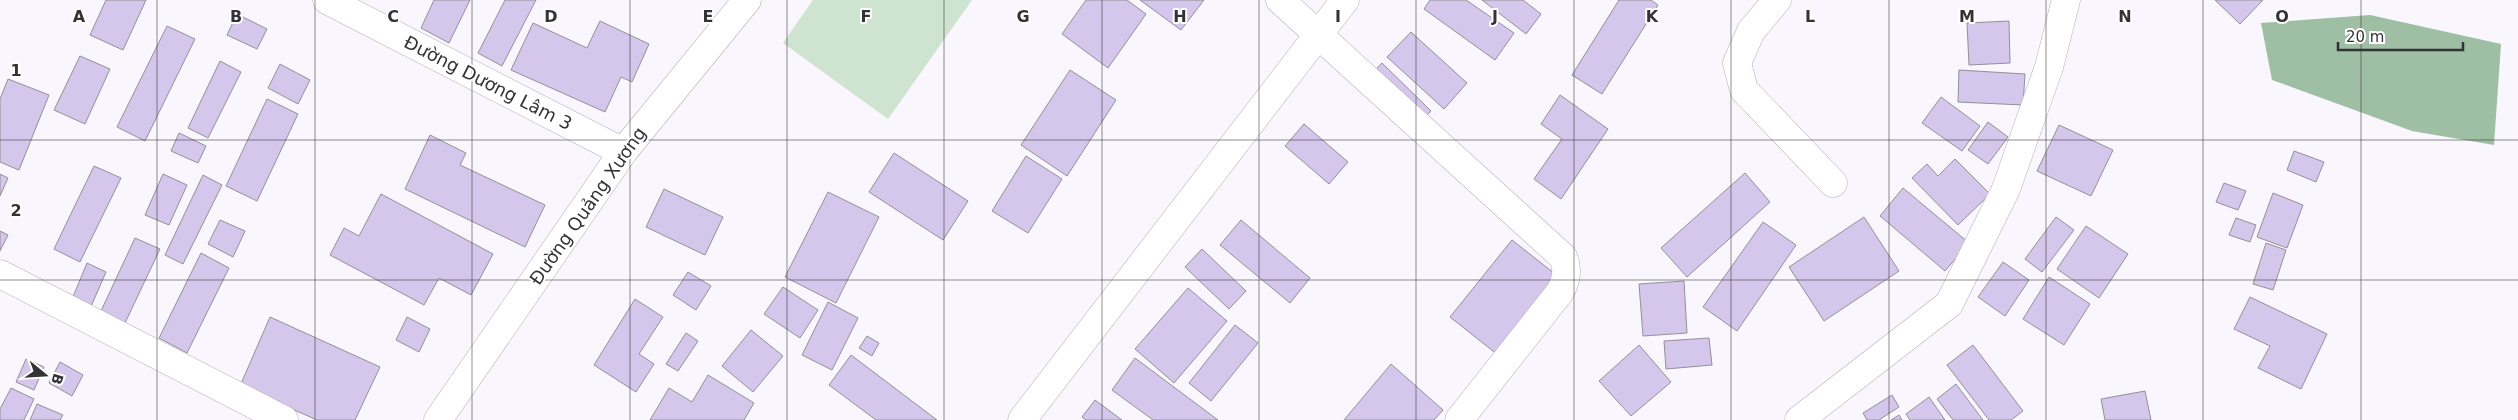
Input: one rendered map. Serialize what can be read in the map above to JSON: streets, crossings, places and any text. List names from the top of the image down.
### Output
{
  "streets": {
    "street": ["Đường Dương Lâm 3", "Đường Quảng Xương"]
  },
  "crossings": [
    ["Đường Dương Lâm 3", "Đường Quảng Xương"]
  ],
  "scale_bar": "20 m",
  "north": "right",
  "grid": {
    "columns": [
      "A",
      "B",
      "C",
      "D",
      "E",
      "F",
      "G",
      "H",
      "I",
      "J",
      "K",
      "L",
      "M",
      "N",
      "O"
    ],
    "rows": ["1", "2"]
  }
}
